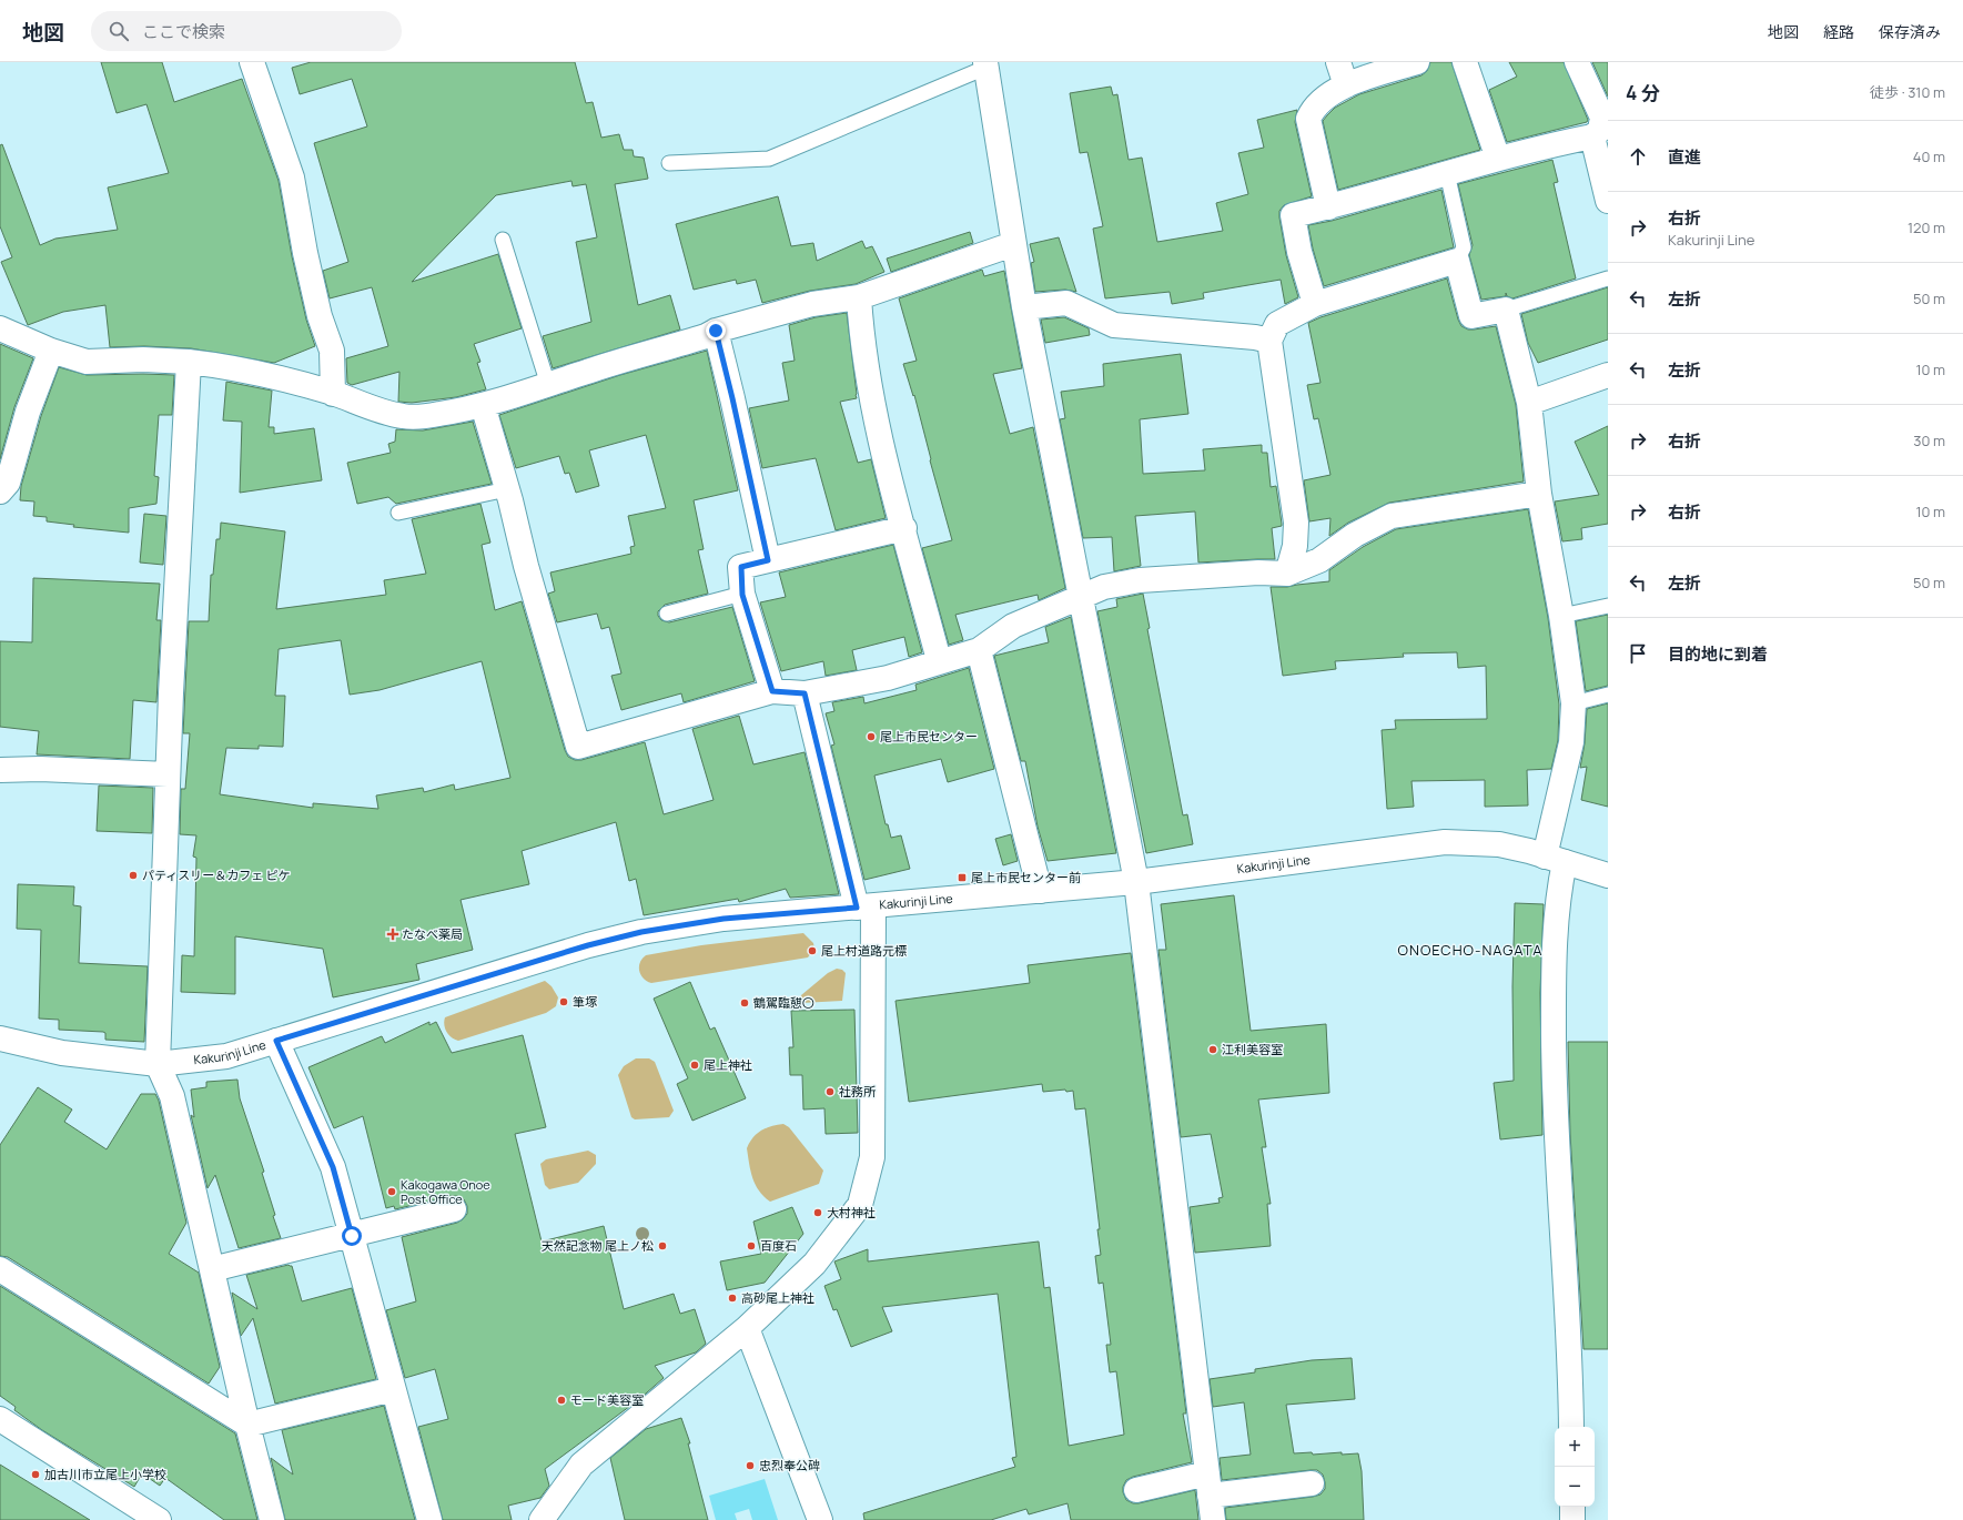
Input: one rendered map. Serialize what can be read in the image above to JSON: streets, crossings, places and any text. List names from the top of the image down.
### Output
{
  "streets": {
    "street": ["Kakurinji Line"]
  },
  "districts": ["ONOECHO-NAGATA"],
  "places": {
    "other": [
      "尾上市民センター",
      "パティスリー＆カフェ ピケ",
      "尾上村道路元標",
      "筆塚",
      "鶴駕臨憇〇",
      "江利美容室",
      "尾上神社",
      "社務所",
      "Kakogawa Onoe Post Office",
      "大村神社",
      "天然記念物 尾上ノ松",
      "百度石",
      "高砂尾上神社",
      "モード美容室",
      "忠烈奉公碑",
      "加古川市立尾上小学校"
    ],
    "transit": ["尾上市民センター前"],
    "health": ["たなべ薬局"]
  },
  "page": {
    "header": "地図",
    "search": "ここで検索",
    "nav": ["地図", "経路", "保存済み"],
    "heading": ["4 分", "徒歩 · 310 m"],
    "list": [
      ["直進", "40 m"],
      ["右折", "Kakurinji Line", "120 m"],
      ["左折", "50 m"],
      ["左折", "10 m"],
      ["右折", "30 m"],
      ["右折", "10 m"],
      ["左折", "50 m"],
      "目的地に到着"
    ],
    "map_buttons": ["+", "−"]
  }
}
